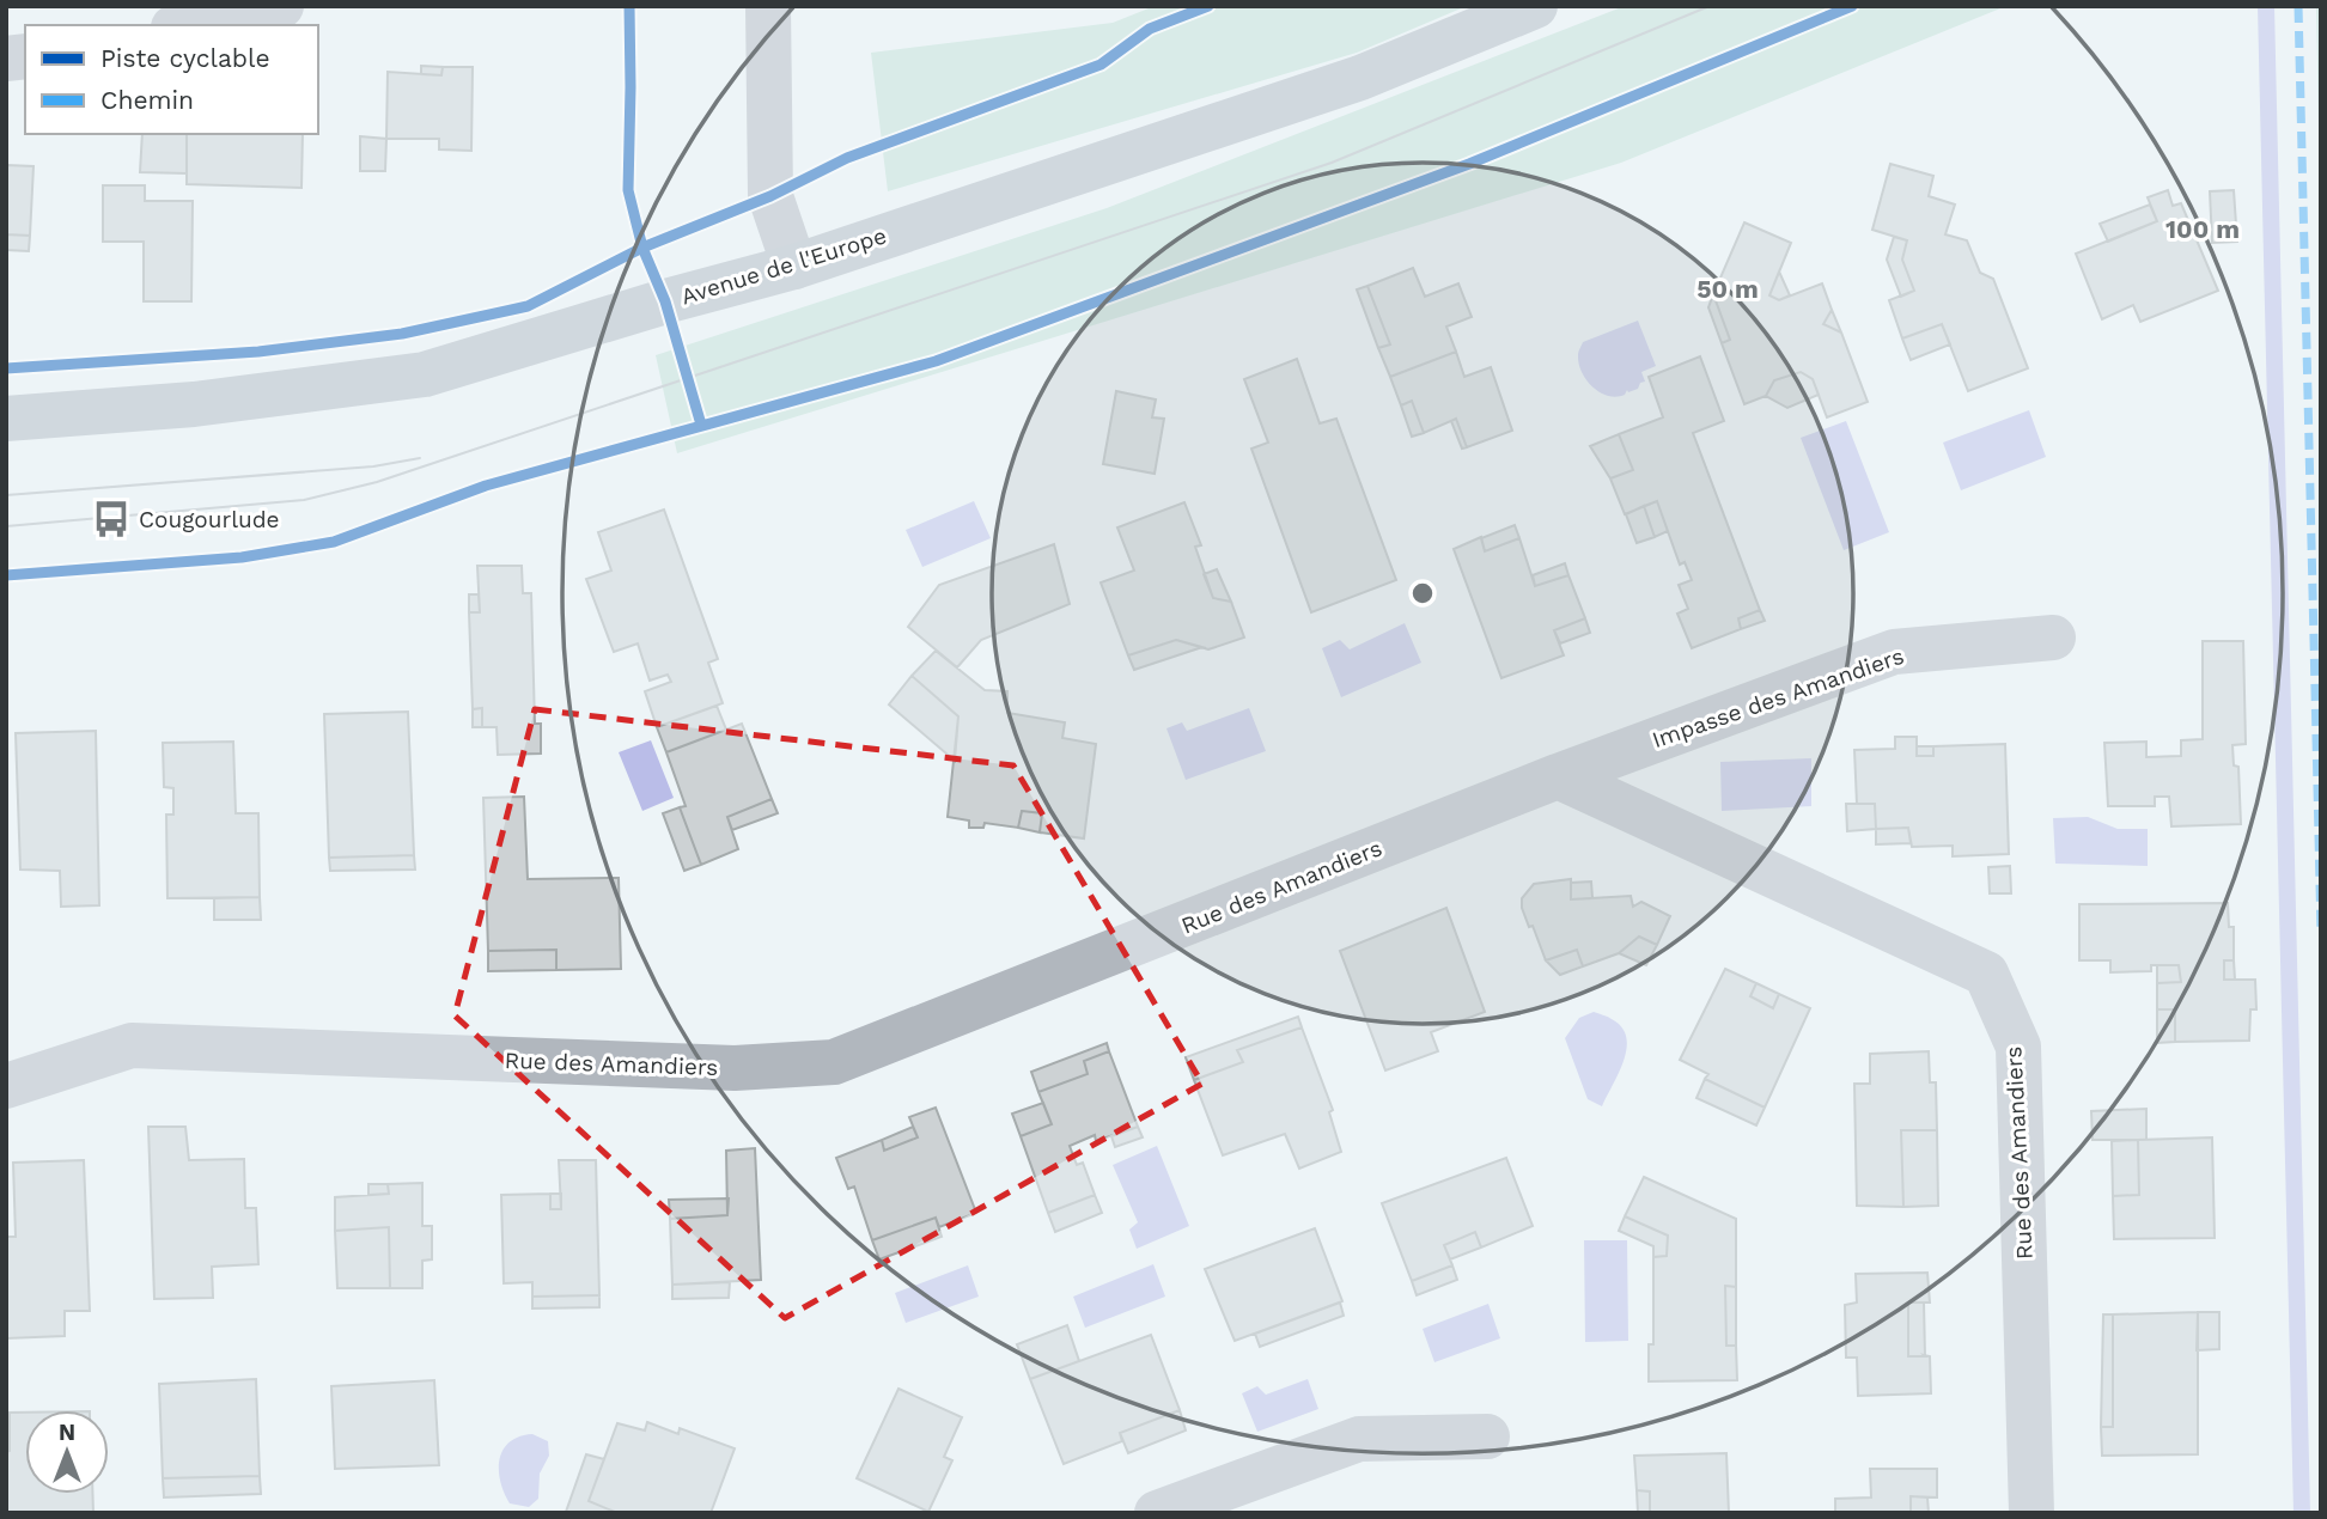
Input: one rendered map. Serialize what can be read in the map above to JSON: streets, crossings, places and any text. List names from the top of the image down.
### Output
{
  "streets": {
    "main road": ["Avenue de l'Europe"],
    "street": ["Impasse des Amandiers", "Rue des Amandiers"]
  },
  "crossings": [
    ["Impasse des Amandiers", "Rue des Amandiers"]
  ],
  "places": {
    "bus stop": ["Cougourlude"]
  },
  "legend": ["Piste cyclable", "Chemin"],
  "north": "top",
  "rings": ["100 m", "50 m"]
}
